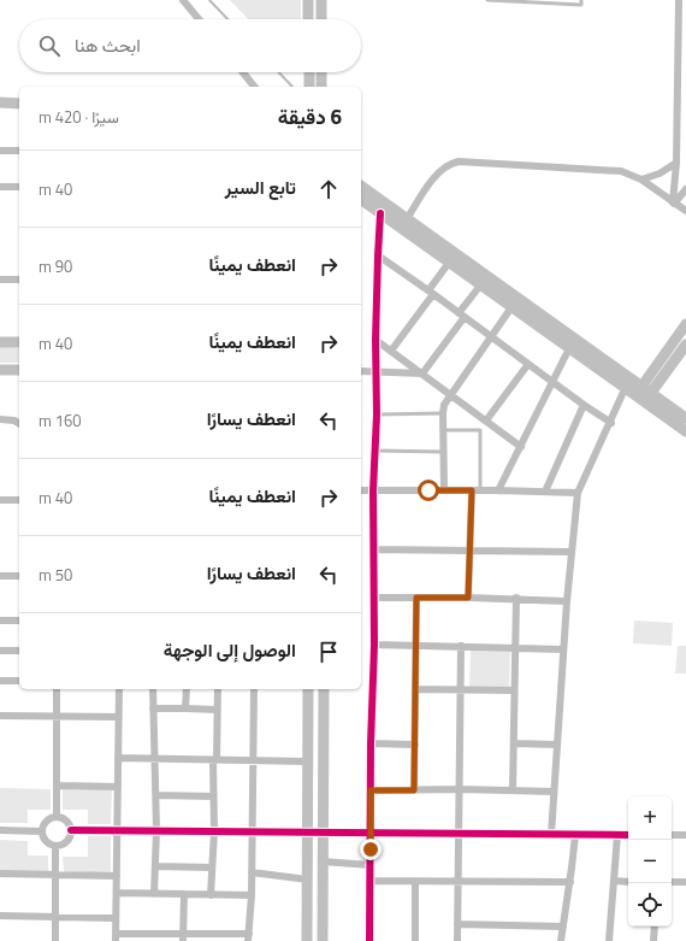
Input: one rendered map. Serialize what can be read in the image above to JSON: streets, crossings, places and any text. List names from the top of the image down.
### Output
{
  "page": {
    "search": "ابحث هنا",
    "heading": ["6 دقيقة", "سيرًا · 420 m"],
    "list": [
      ["تابع السير", "40 m"],
      ["انعطف يمينًا", "90 m"],
      ["انعطف يمينًا", "40 m"],
      ["انعطف يسارًا", "160 m"],
      ["انعطف يمينًا", "40 m"],
      ["انعطف يسارًا", "50 m"],
      "الوصول إلى الوجهة"
    ],
    "map_buttons": ["+", "−"]
  }
}
